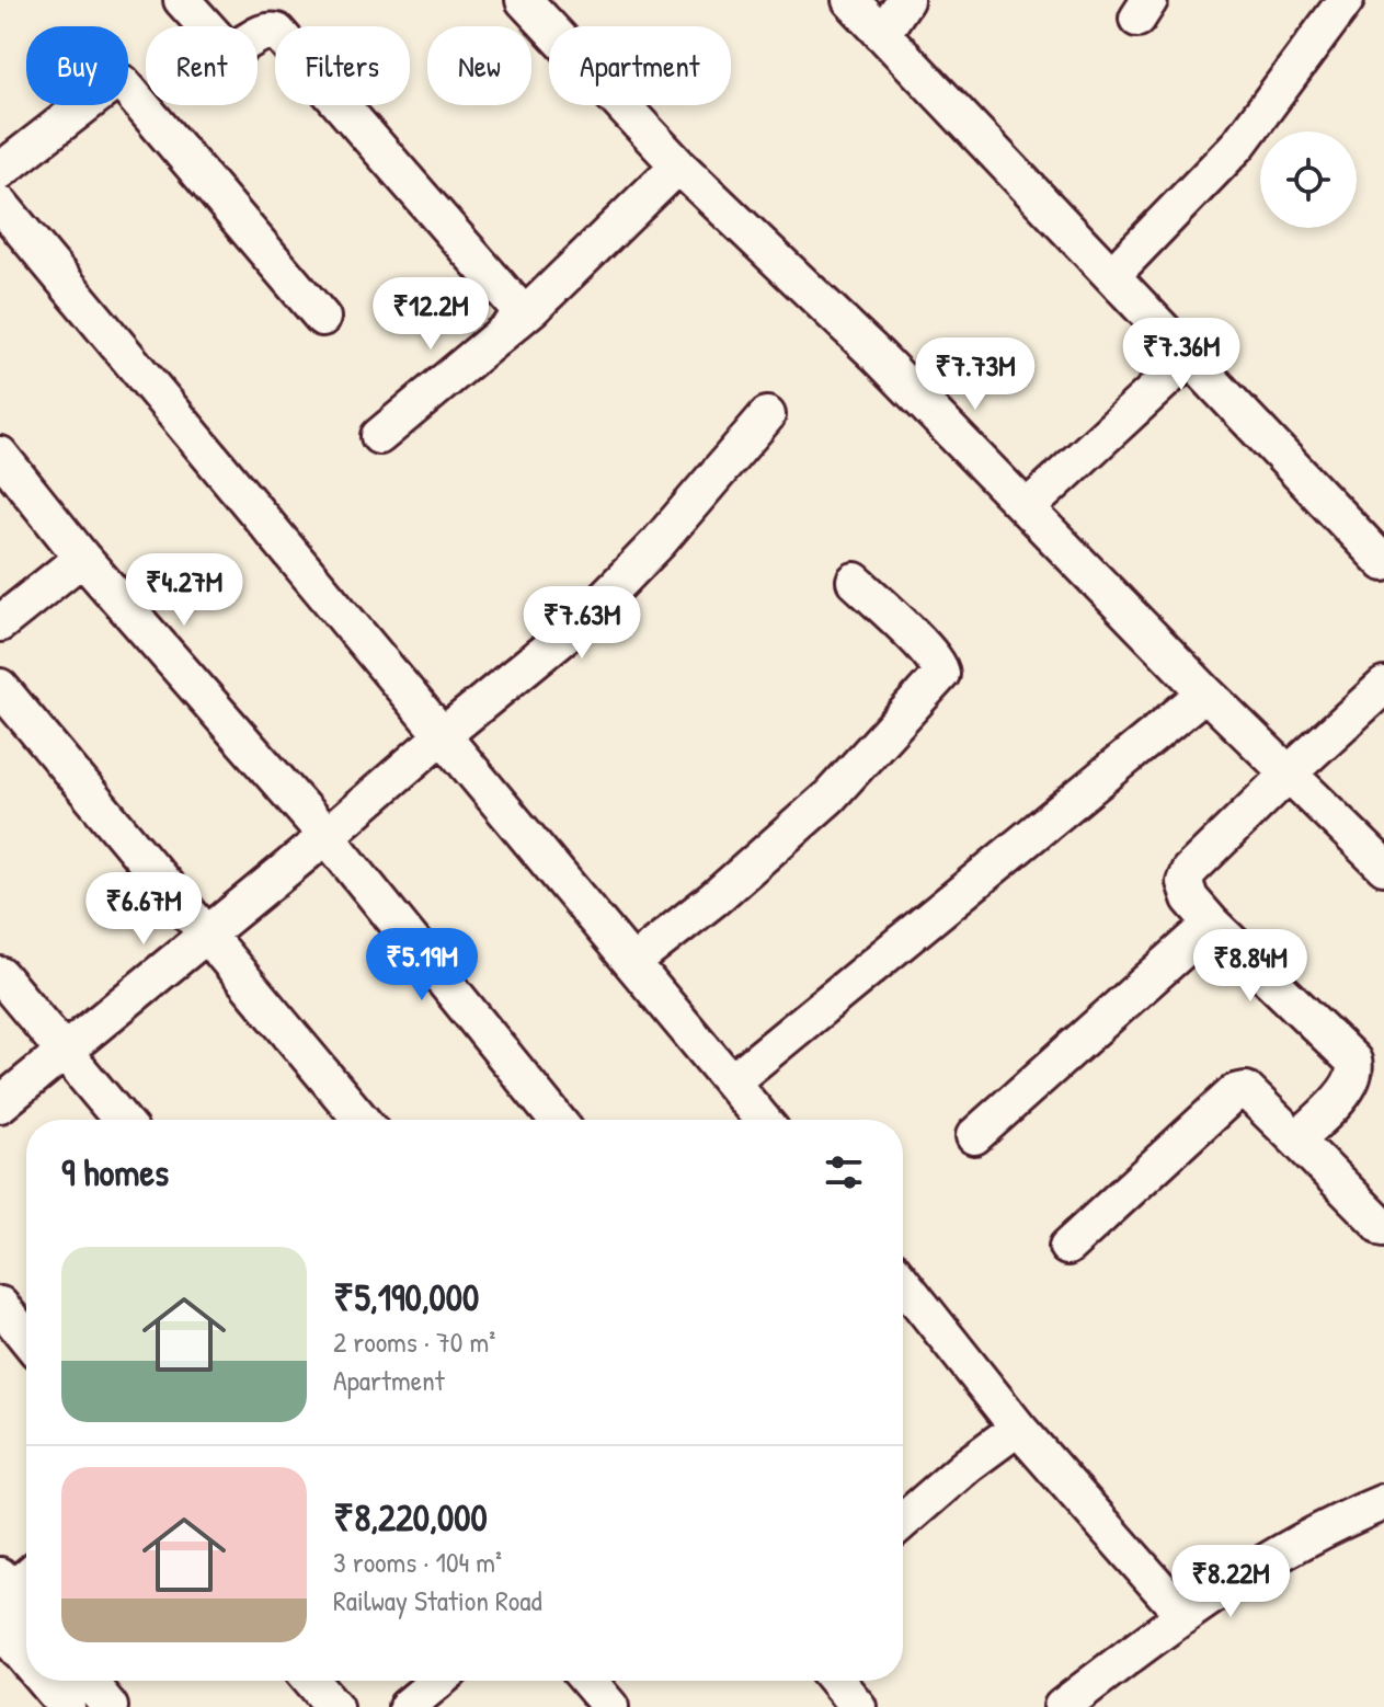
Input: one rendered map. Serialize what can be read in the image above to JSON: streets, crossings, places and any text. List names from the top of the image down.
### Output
{
  "page": {
    "chip": [
      "Buy",
      "Rent",
      "Filters",
      "New",
      "Apartment"
    ],
    "price": [
      "₹12.2M",
      "₹7.36M",
      "₹7.73M",
      "₹4.27M",
      "₹7.63M",
      "₹6.67M",
      "₹5.19M",
      "₹8.84M",
      "₹8.22M"
    ],
    "heading": "9 homes",
    "list": [
      {
        "name": "₹5,190,000",
        "note": "2 rooms · 70 m² · Apartment"
      },
      {
        "name": "₹8,220,000",
        "note": "3 rooms · 104 m² · Railway Station Road"
      }
    ]
  }
}
